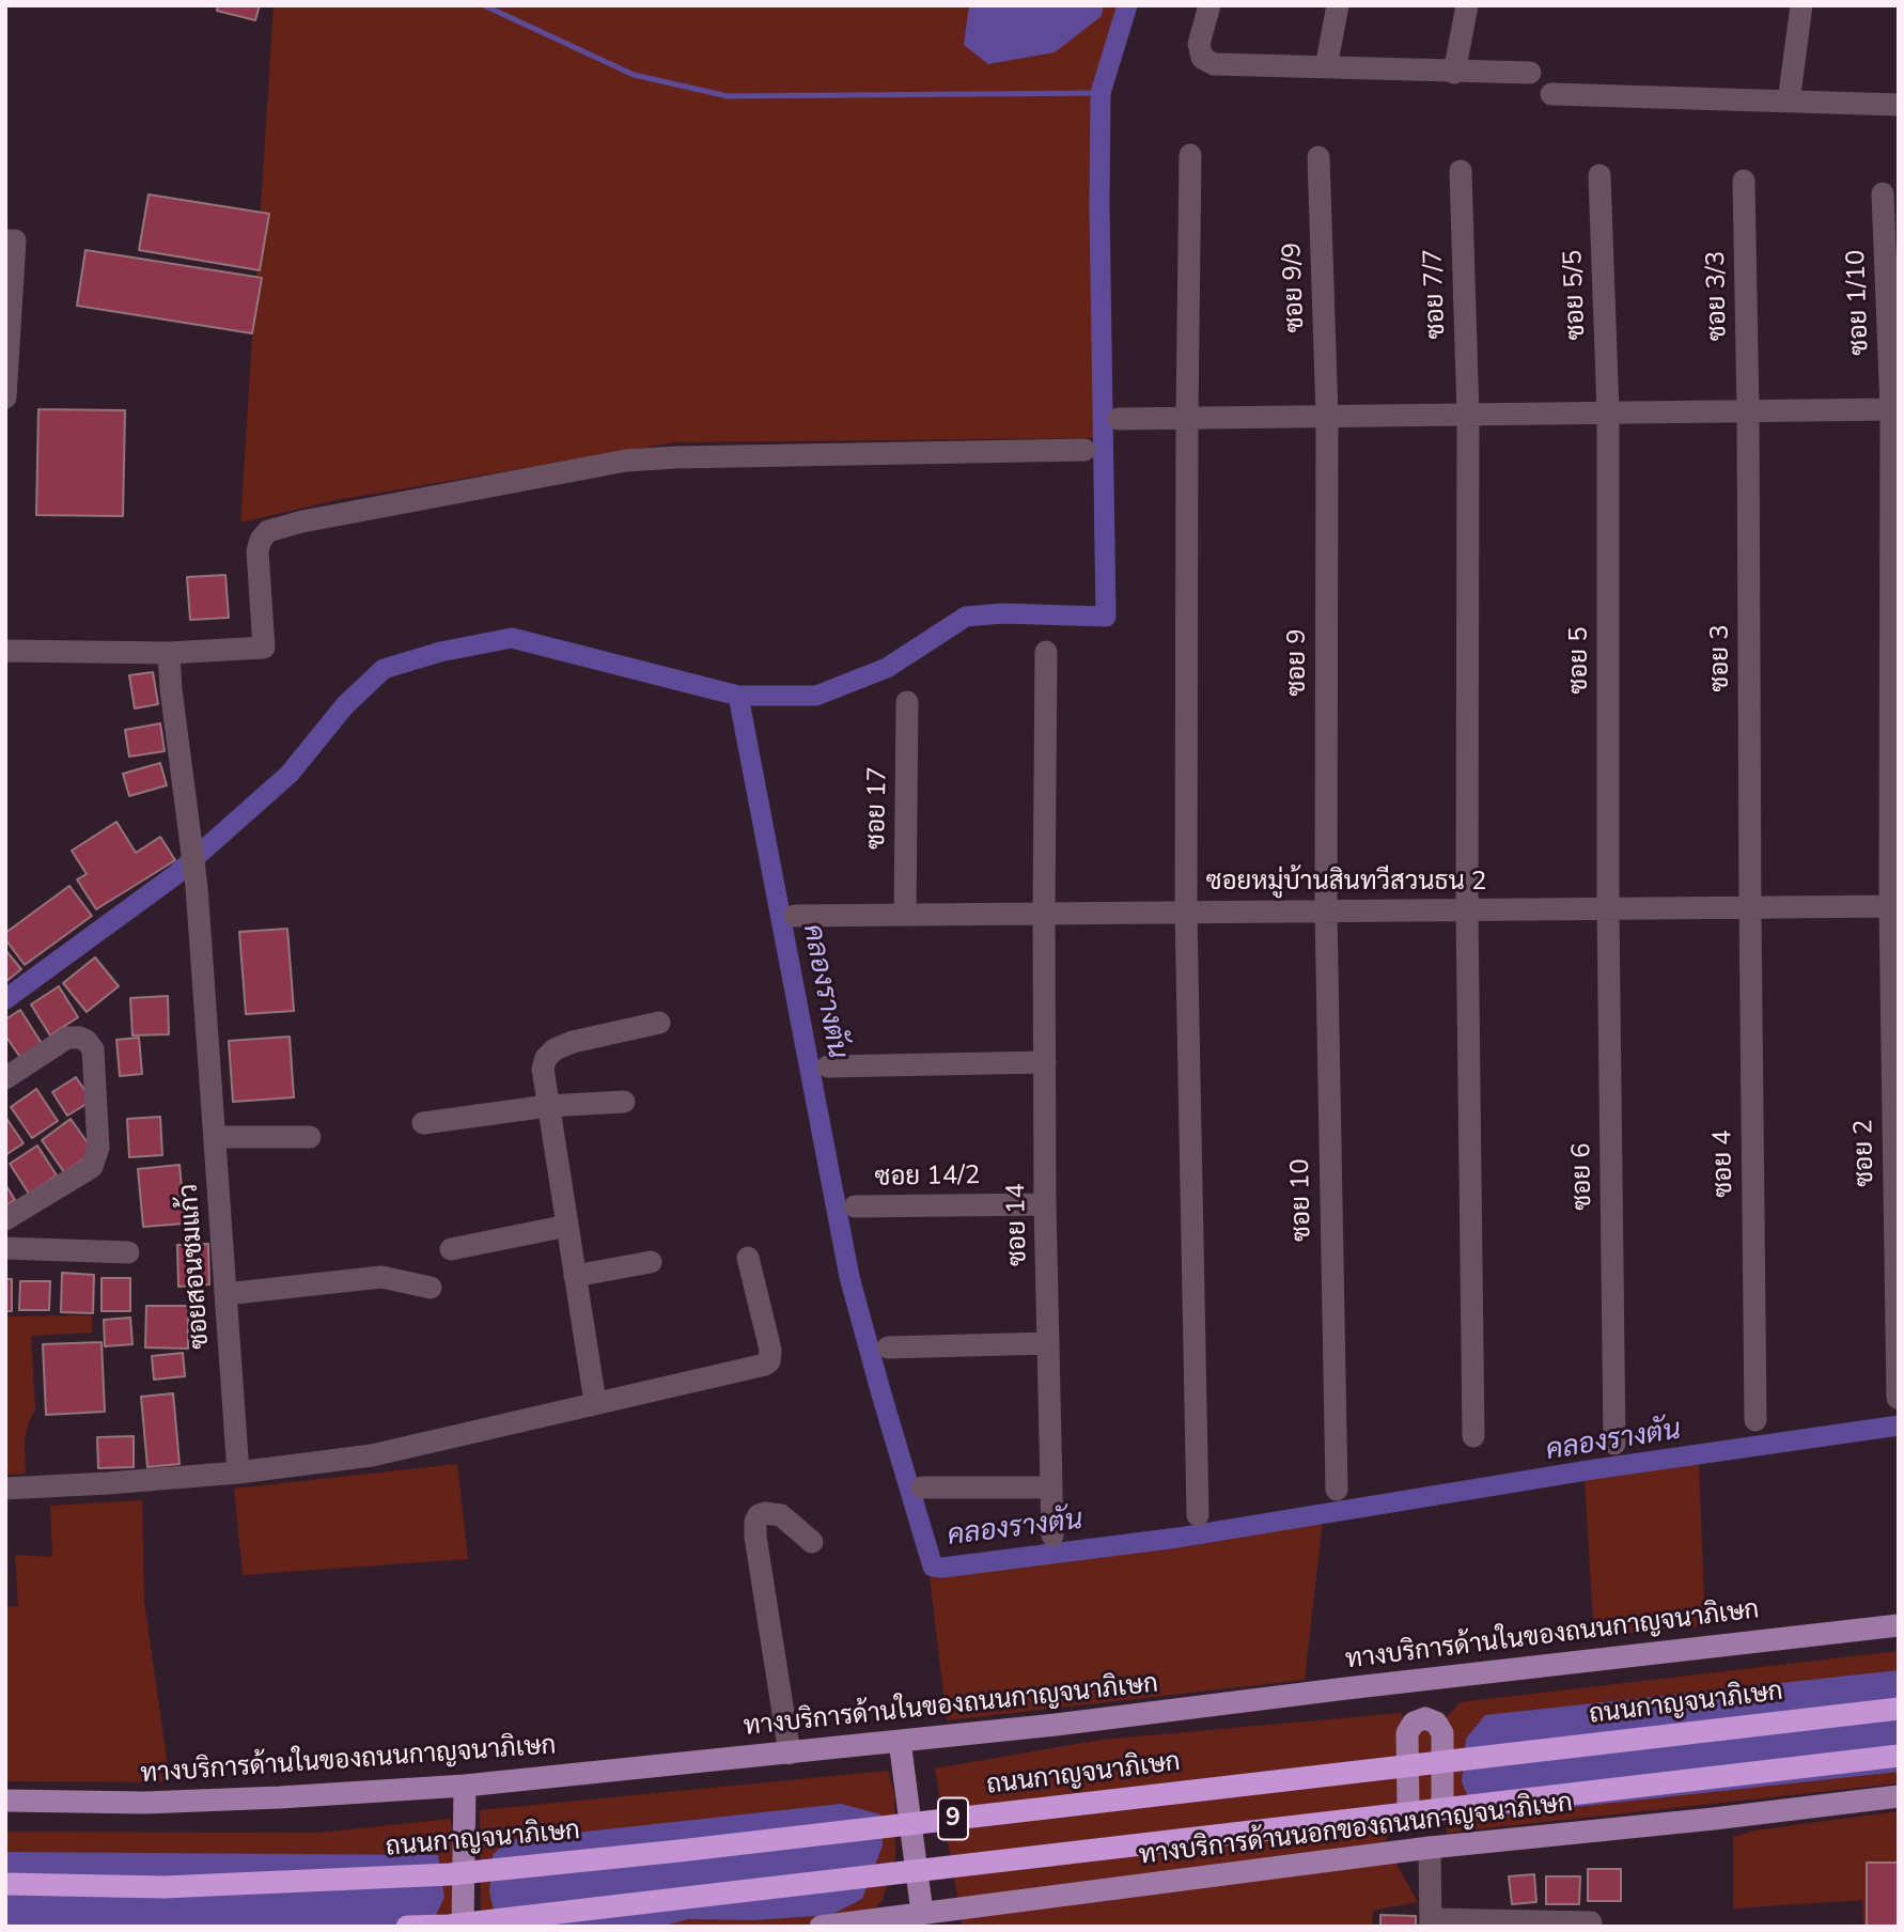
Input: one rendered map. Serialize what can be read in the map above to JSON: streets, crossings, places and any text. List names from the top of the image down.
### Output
{
  "streets": {
    "highway": ["ถนนกาญจนาภิเษก", "9"],
    "main road": ["ทางบริการด้านในของถนนกาญจนาภิเษก", "ทางบริการด้านนอกของถนนกาญจนาภิเษก"],
    "street": [
      "ซอย 9/9",
      "ซอย 7/7",
      "ซอย 5/5",
      "ซอย 3/3",
      "ซอย 1/10",
      "ซอย 3",
      "ซอย 5",
      "ซอย 9",
      "ซอย 17",
      "ซอยหมู่บ้านสินทวีสวนธน 2",
      "ซอย 2",
      "ซอย 4",
      "ซอย 6",
      "ซอย 14/2",
      "ซอย 10",
      "ซอย 14",
      "ซอยสอนชมแก้ว"
    ]
  },
  "crossings": [
    ["ซอย 9/9", "ซอย 9"],
    ["ซอย 7/7", "ซอยหมู่บ้านสินทวีสวนธน 2"],
    ["ซอย 5/5", "ซอย 5"],
    ["ซอย 3/3", "ซอย 3"],
    ["ซอย 1/10", "ซอยหมู่บ้านสินทวีสวนธน 2"],
    ["ซอย 1/10", "ซอย 2"],
    ["ซอย 3", "ซอยหมู่บ้านสินทวีสวนธน 2"],
    ["ซอย 3", "ซอย 4"],
    ["ซอย 5", "ซอยหมู่บ้านสินทวีสวนธน 2"],
    ["ซอย 5", "ซอย 6"],
    ["ซอย 9", "ซอยหมู่บ้านสินทวีสวนธน 2"],
    ["ซอย 9", "ซอย 10"],
    ["ซอย 17", "ซอยหมู่บ้านสินทวีสวนธน 2"],
    ["ซอยหมู่บ้านสินทวีสวนธน 2", "ซอย 2"],
    ["ซอยหมู่บ้านสินทวีสวนธน 2", "ซอย 4"],
    ["ซอยหมู่บ้านสินทวีสวนธน 2", "ซอย 6"],
    ["ซอยหมู่บ้านสินทวีสวนธน 2", "ซอย 10"],
    ["ซอยหมู่บ้านสินทวีสวนธน 2", "ซอย 14"],
    ["ซอย 14/2", "ซอย 14"]
  ],
  "water": ["คลองรางตัน"]
}
